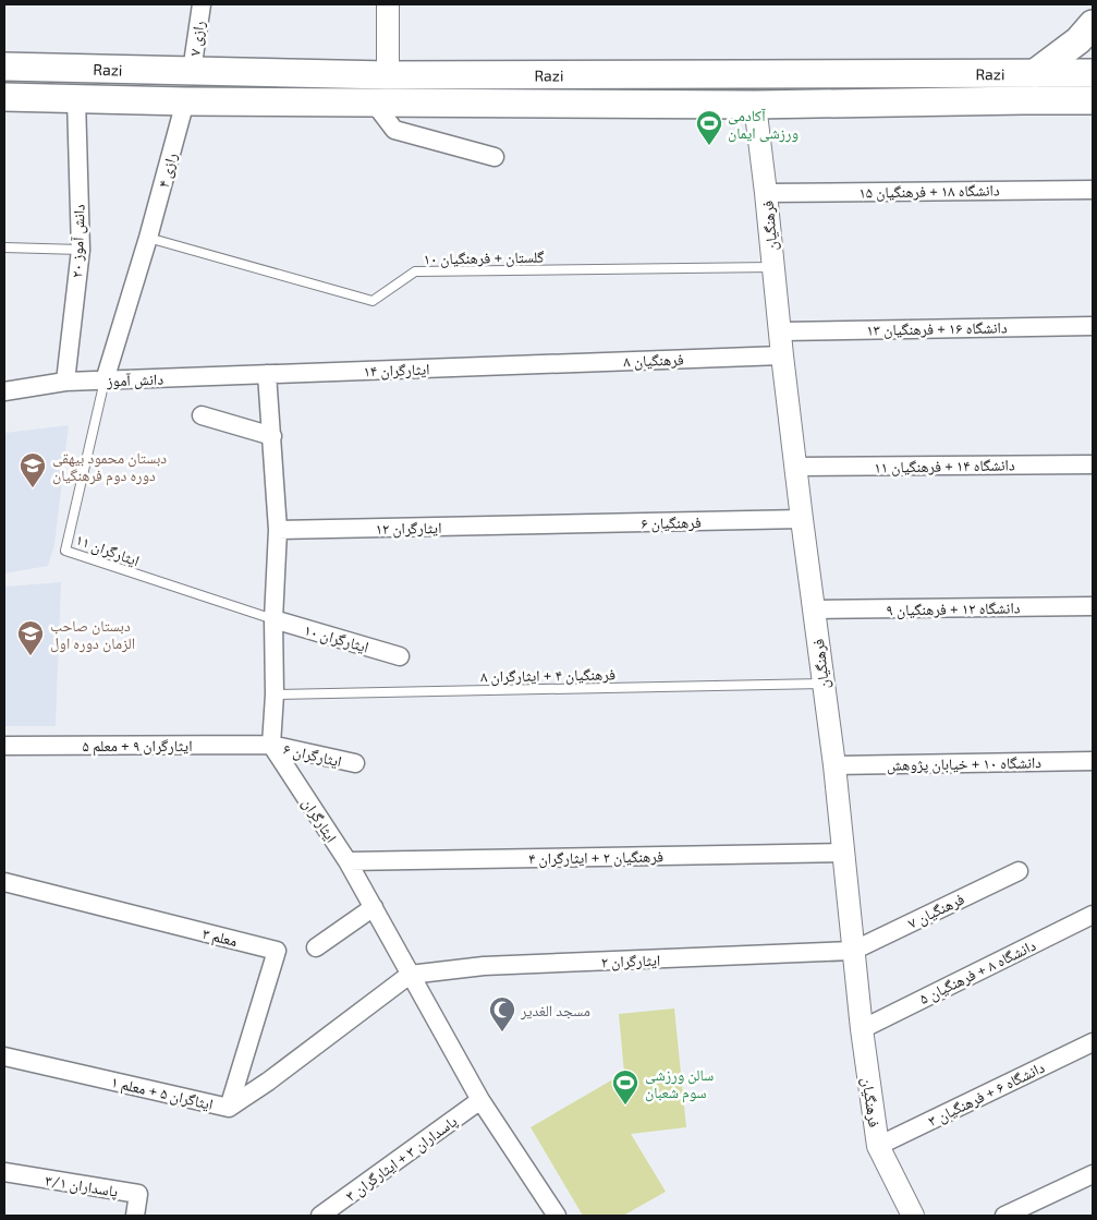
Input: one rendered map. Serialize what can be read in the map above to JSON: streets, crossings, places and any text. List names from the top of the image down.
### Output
{
  "streets": {
    "main road": ["Razi"],
    "street": [
      "رازی ۷",
      "رازی ۴",
      "دانشگاه ۱۸ + فرهنگیان ۱۵",
      "فرهنگیان",
      "دانش آموز ۲۰",
      "دانشگاه ۱۶ + فرهنگیان ۱۳",
      "فرهنگیان ۸",
      "ایثارگران ۱۴",
      "دانش آموز",
      "دانشگاه ۱۴ + فرهنگیان ۱۱",
      "فرهنگیان ۶",
      "ایثارگران ۱۲",
      "دانشگاه ۱۲ + فرهنگیان ۹",
      "ایثارگران ۱۰",
      "ایثارگران ۹ + معلم ۵",
      "ایثارگران ۶",
      "دانشگاه ۱۰ + خیابان پژوهش",
      "ایثارگران",
      "فرهنگیان ۲ + ایثارگران ۴",
      "فرهنگیان ۷",
      "معلم ۳",
      "ایثارگران ۲",
      "دانشگاه ۸ + فرهنگیان ۵",
      "ایثاگران ۵ + معلم ۱",
      "دانشگاه ۶ + فرهنگیان ۳",
      "پاسداران ۳ + ایثارگران ۳",
      "پاسداران ۳/۱"
    ],
    "lane": ["گلستان + فرهنگیان ۱۰", "ایثارگران ۱۱", "فرهنگیان ۴ + ایثارگران ۸"]
  },
  "crossings": [
    ["رازی ۷", "Razi"],
    ["Razi", "رازی ۴"],
    ["Razi", "فرهنگیان"],
    ["Razi", "دانش آموز ۲۰"],
    ["رازی ۴", "گلستان + فرهنگیان ۱۰"],
    ["رازی ۴", "دانش آموز"],
    ["رازی ۴", "ایثارگران ۱۱"],
    ["دانشگاه ۱۸ + فرهنگیان ۱۵", "فرهنگیان"],
    ["فرهنگیان", "گلستان + فرهنگیان ۱۰"],
    ["فرهنگیان", "دانشگاه ۱۶ + فرهنگیان ۱۳"],
    ["فرهنگیان", "فرهنگیان ۸"],
    ["فرهنگیان", "دانشگاه ۱۴ + فرهنگیان ۱۱"],
    ["فرهنگیان", "فرهنگیان ۶"],
    ["فرهنگیان", "دانشگاه ۱۲ + فرهنگیان ۹"],
    ["فرهنگیان", "فرهنگیان ۴ + ایثارگران ۸"],
    ["فرهنگیان", "دانشگاه ۱۰ + خیابان پژوهش"],
    ["فرهنگیان", "فرهنگیان ۲ + ایثارگران ۴"],
    ["فرهنگیان", "فرهنگیان ۷"],
    ["فرهنگیان", "ایثارگران ۲"],
    ["فرهنگیان", "دانشگاه ۸ + فرهنگیان ۵"],
    ["فرهنگیان", "دانشگاه ۶ + فرهنگیان ۳"],
    ["دانش آموز ۲۰", "دانش آموز"],
    ["فرهنگیان ۸", "ایثارگران ۱۴"],
    ["ایثارگران ۱۴", "دانش آموز"],
    ["دانش آموز", "ایثارگران ۱۱"],
    ["فرهنگیان ۶", "ایثارگران ۱۲"],
    ["ایثارگران ۱۱", "ایثارگران ۱۰"],
    ["ایثارگران ۹ + معلم ۵", "ایثارگران ۶"],
    ["ایثارگران ۹ + معلم ۵", "ایثارگران"],
    ["ایثارگران ۶", "ایثارگران"],
    ["ایثارگران", "فرهنگیان ۲ + ایثارگران ۴"],
    ["ایثارگران", "ایثارگران ۲"],
    ["ایثارگران", "ایثاگران ۵ + معلم ۱"],
    ["ایثارگران", "پاسداران ۳ + ایثارگران ۳"],
    ["فرهنگیان ۷", "ایثارگران ۲"],
    ["معلم ۳", "ایثاگران ۵ + معلم ۱"],
    ["ایثارگران ۲", "ایثاگران ۵ + معلم ۱"]
  ],
  "places": {
    "sports": ["آکادمی ورزشی ایمان", "سالن ورزشی سوم شعبان"],
    "school or university": ["دبستان محمود بیهقی دوره دوم فرهنگیان", "دبستان صاحب الزمان دوره اول"],
    "mosque": ["مسجد الغدیر"]
  }
}
